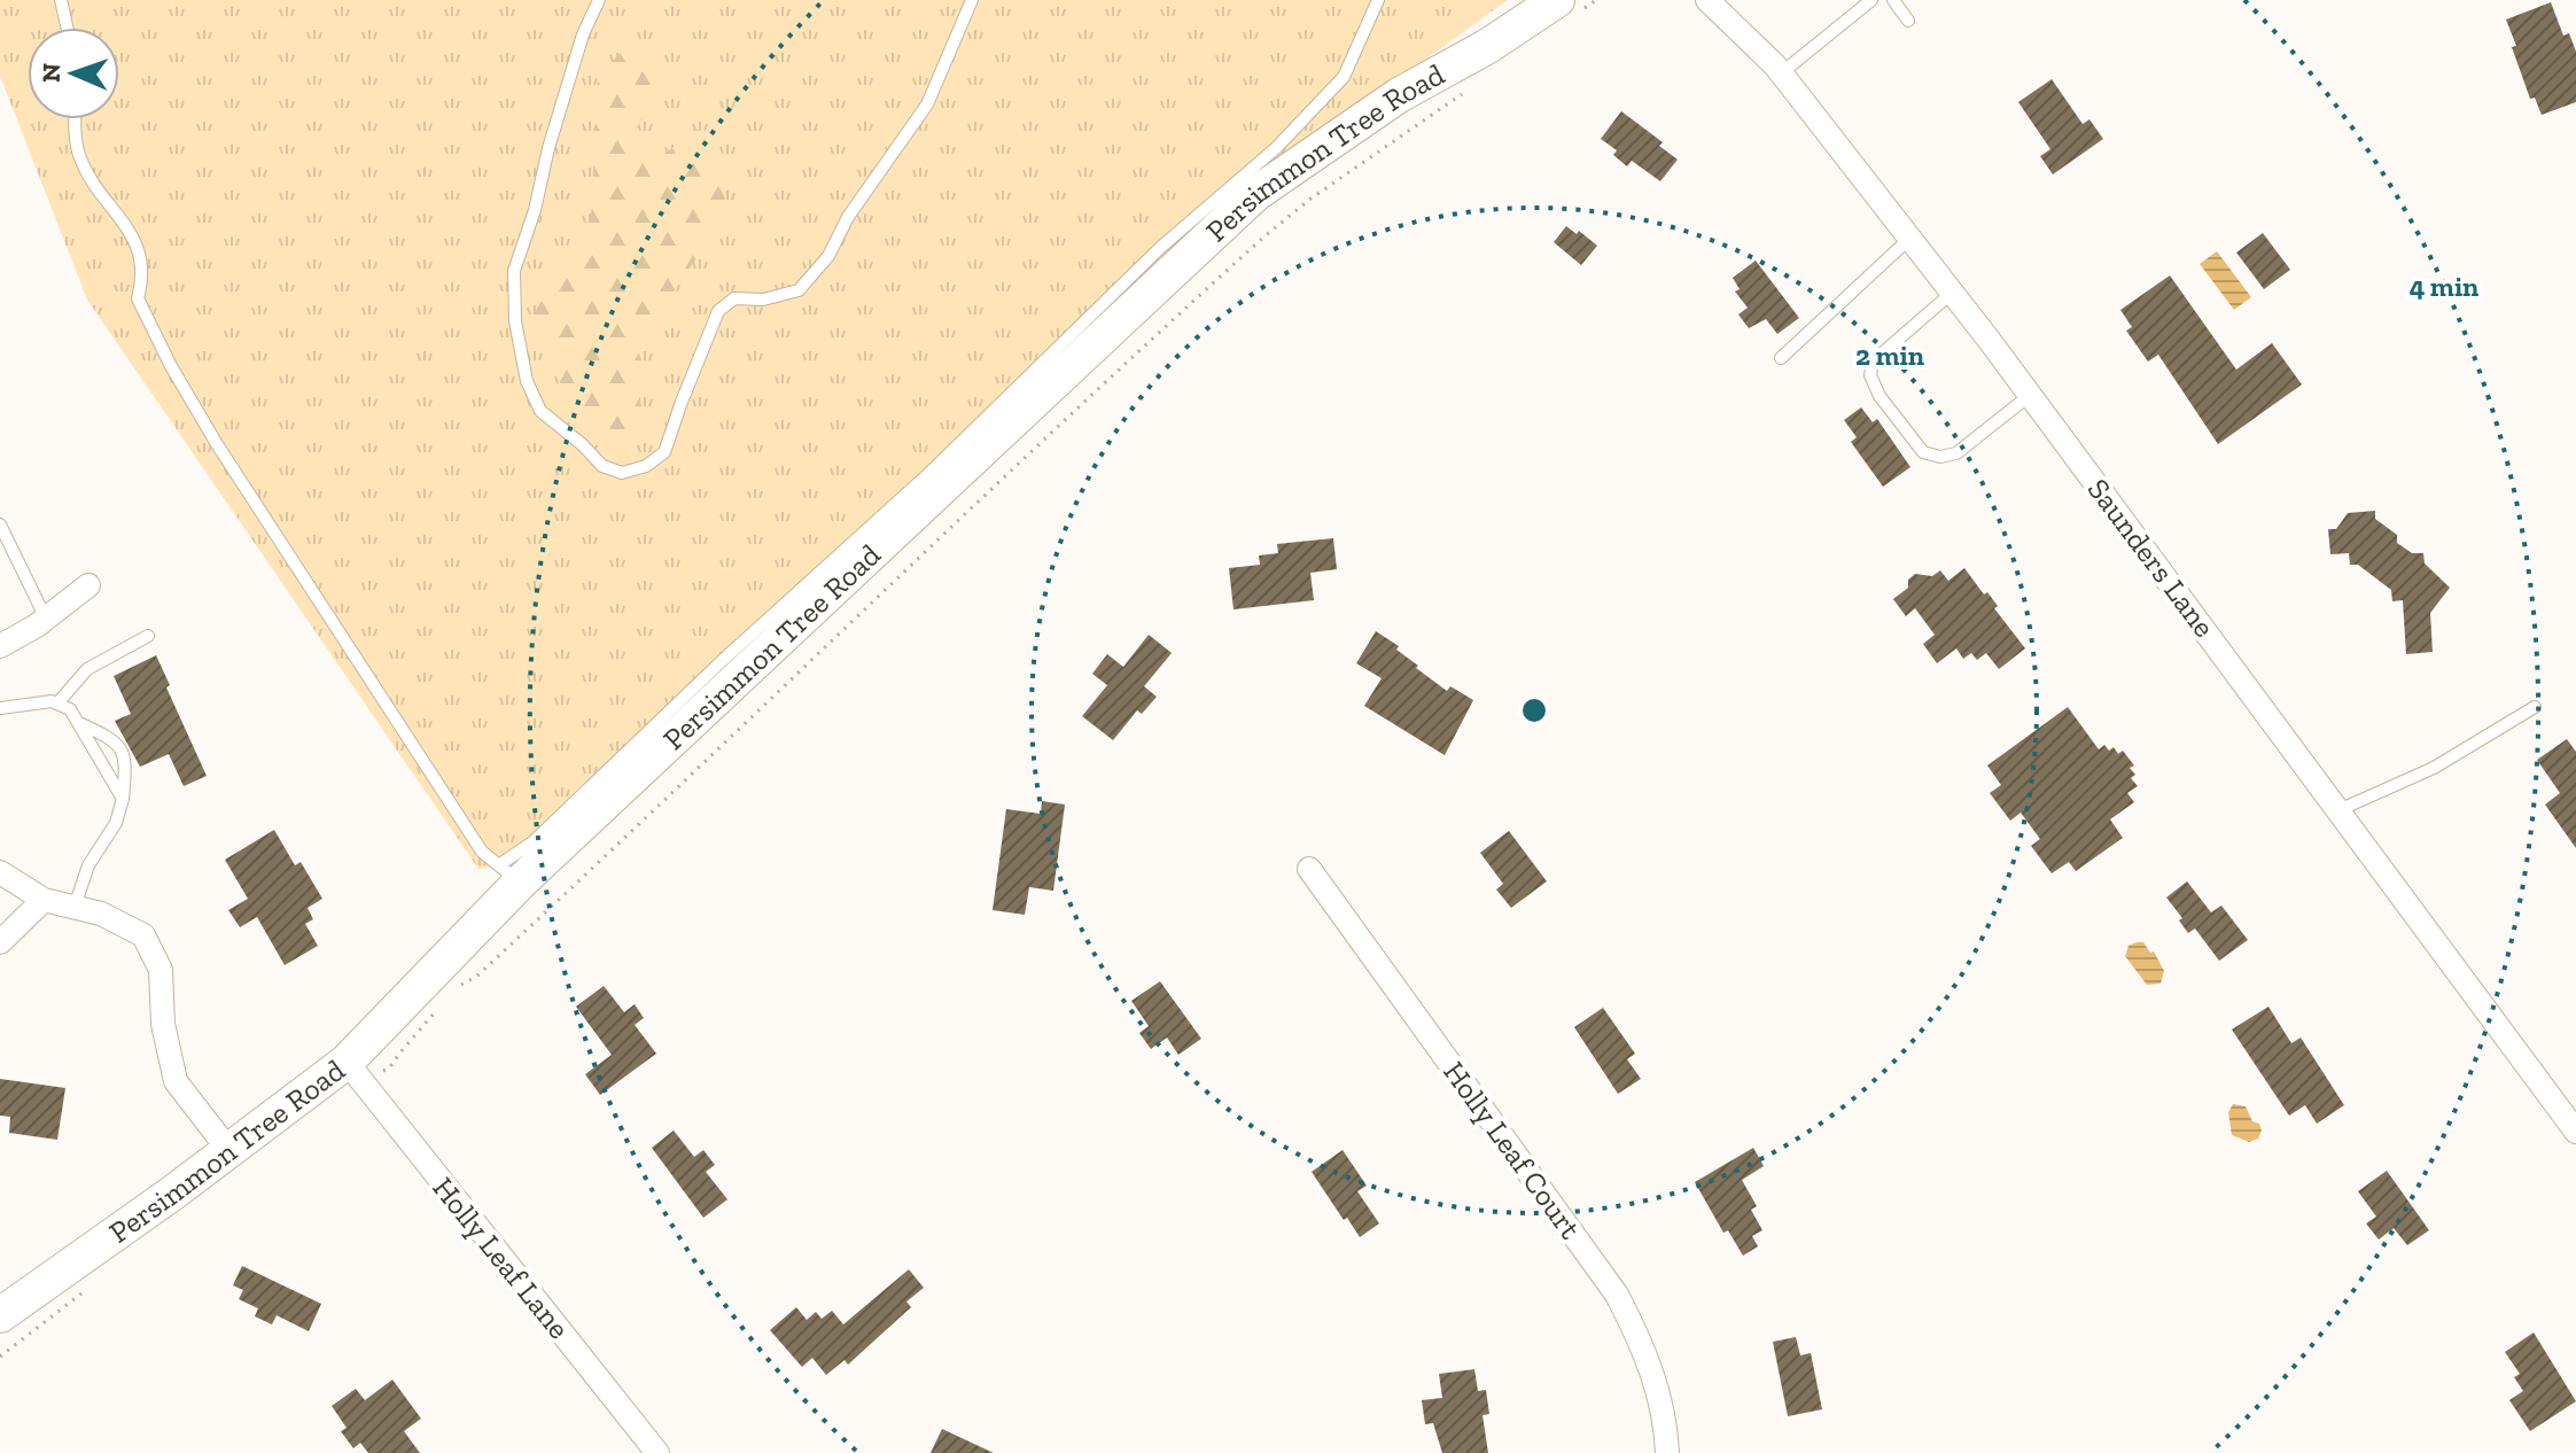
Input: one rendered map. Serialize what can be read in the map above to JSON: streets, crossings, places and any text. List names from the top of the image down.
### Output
{
  "streets": {
    "main road": ["Persimmon Tree Road"],
    "street": ["Saunders Lane", "Holly Leaf Court", "Holly Leaf Lane"]
  },
  "crossings": [
    ["Persimmon Tree Road", "Holly Leaf Lane"]
  ],
  "north": "left",
  "rings": ["4 min", "2 min"]
}
